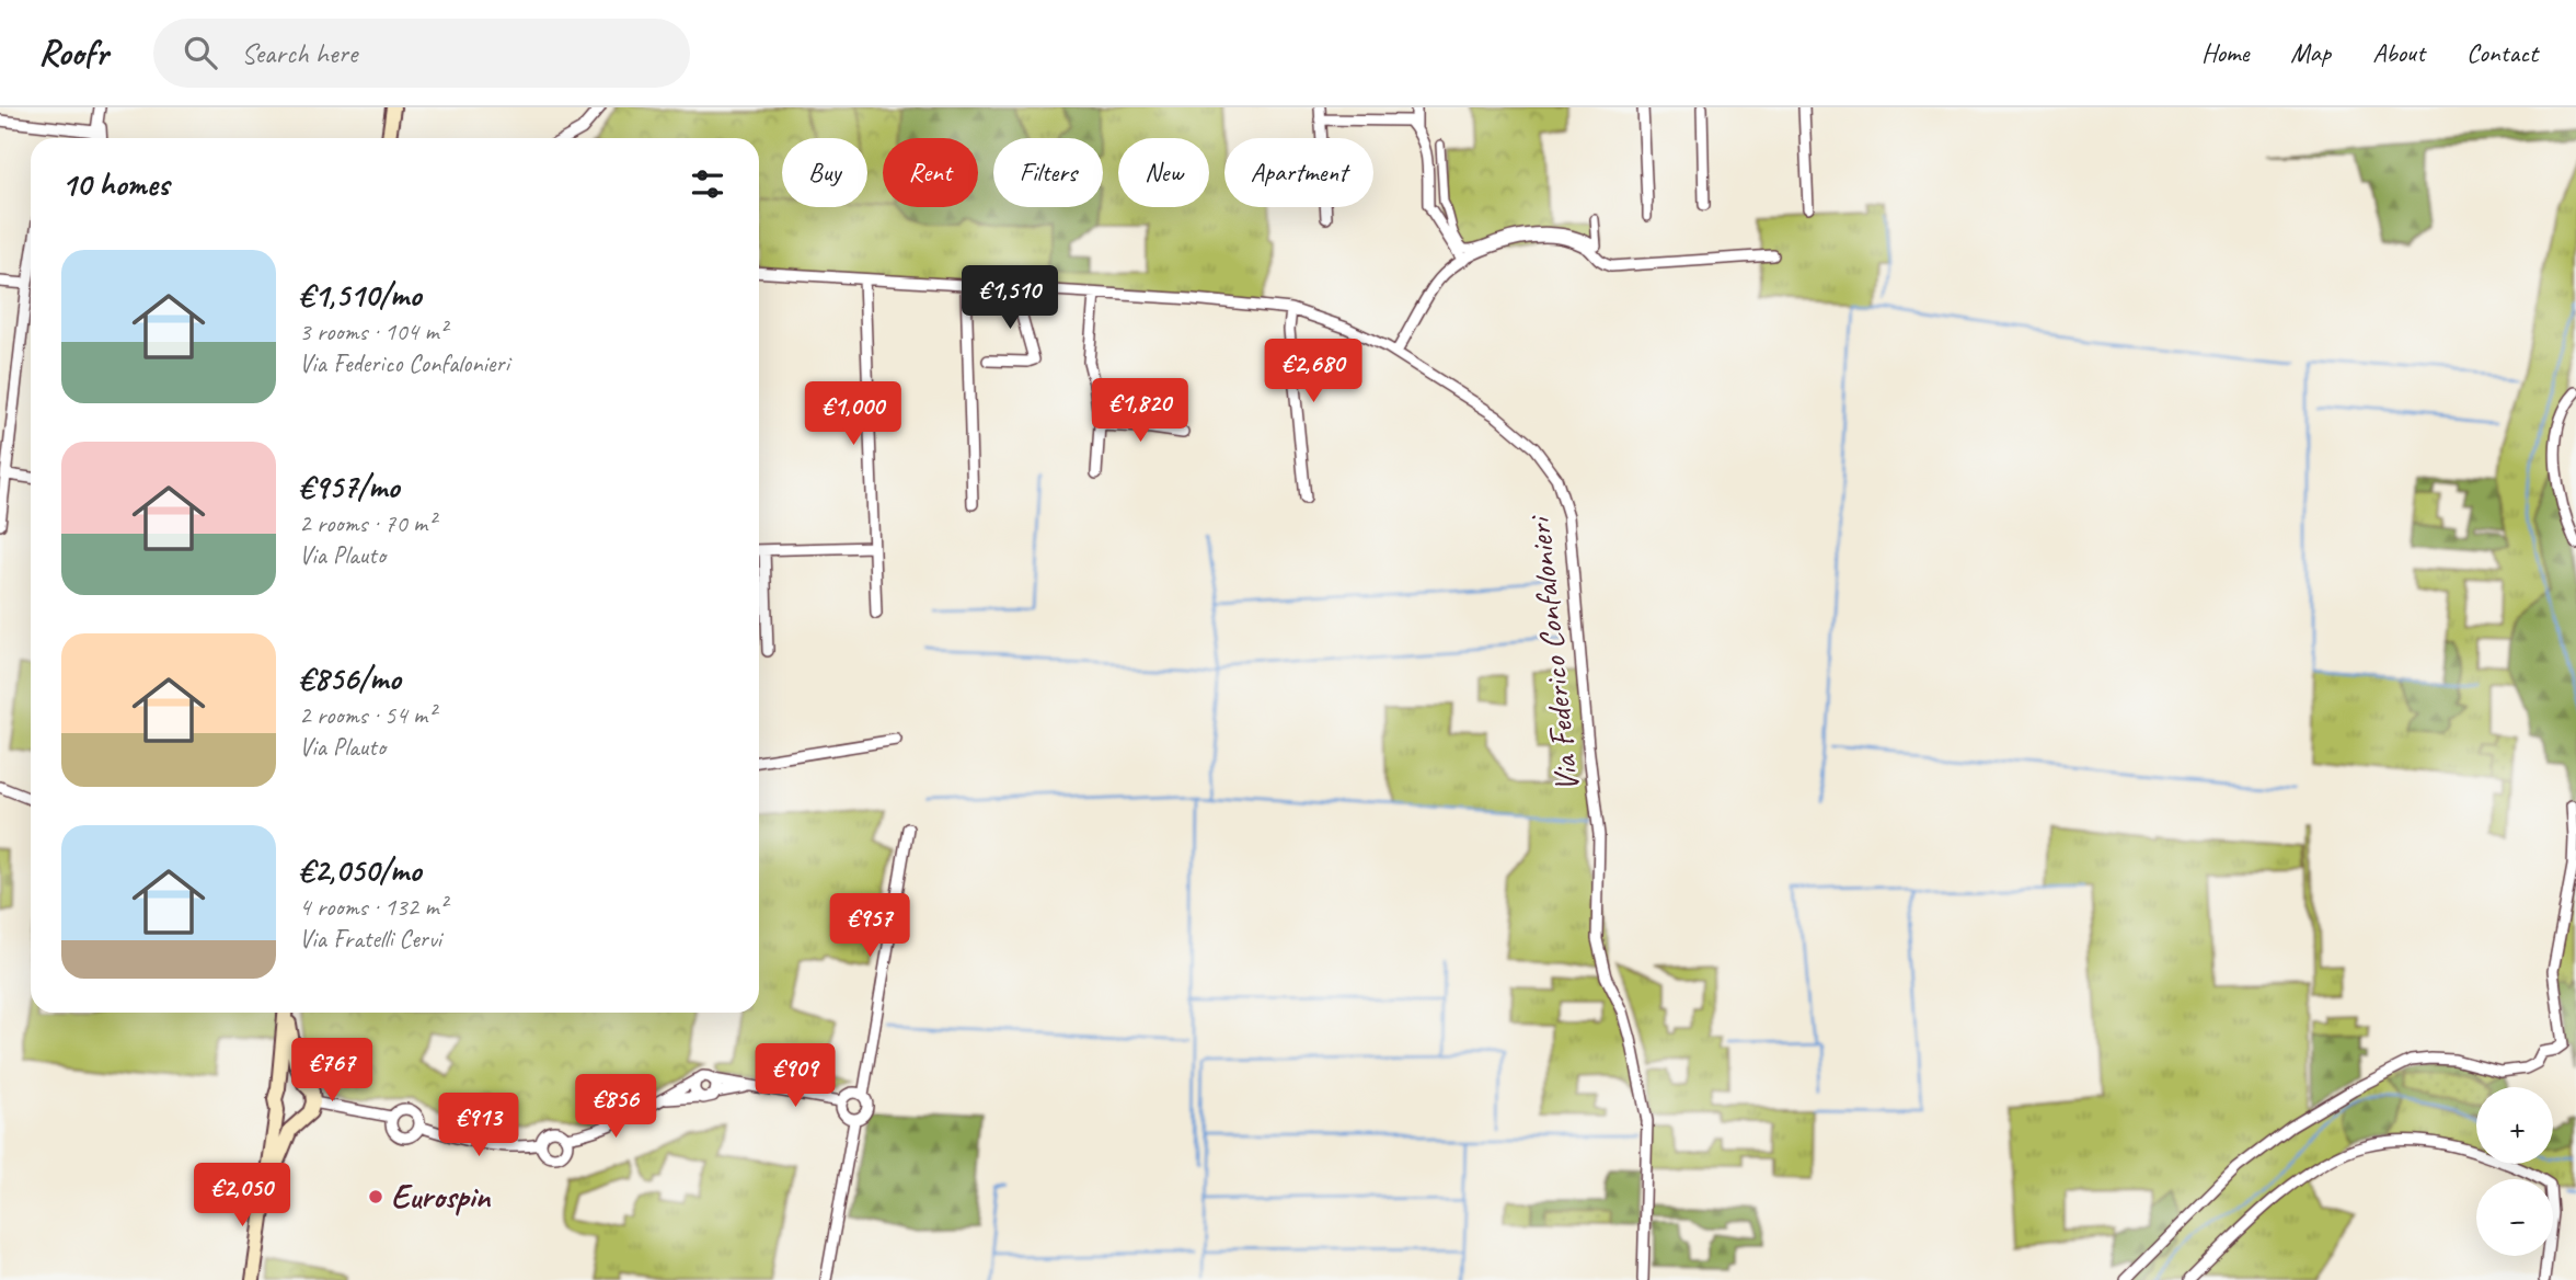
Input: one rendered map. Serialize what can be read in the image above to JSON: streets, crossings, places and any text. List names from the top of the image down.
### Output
{
  "streets": {
    "street": ["Via Federico Confalonieri"]
  },
  "places": ["Eurospin"],
  "page": {
    "header": "Roofr",
    "search": "Search here",
    "nav": [
      "Home",
      "Map",
      "About",
      "Contact"
    ],
    "chip": [
      "Buy",
      "Rent",
      "Filters",
      "New",
      "Apartment"
    ],
    "heading": "10 homes",
    "list": [
      {
        "name": "€1,510/mo",
        "note": "3 rooms · 104 m² · Via Federico Confalonieri"
      },
      {
        "name": "€957/mo",
        "note": "2 rooms · 70 m² · Via Plauto"
      },
      {
        "name": "€856/mo",
        "note": "2 rooms · 54 m² · Via Plauto"
      },
      {
        "name": "€2,050/mo",
        "note": "4 rooms · 132 m² · Via Fratelli Cervi"
      }
    ],
    "price": [
      "€1,510",
      "€2,680",
      "€1,820",
      "€1,000",
      "€957",
      "€767",
      "€909",
      "€856",
      "€913",
      "€2,050"
    ],
    "map_buttons": ["+", "−"]
  }
}
